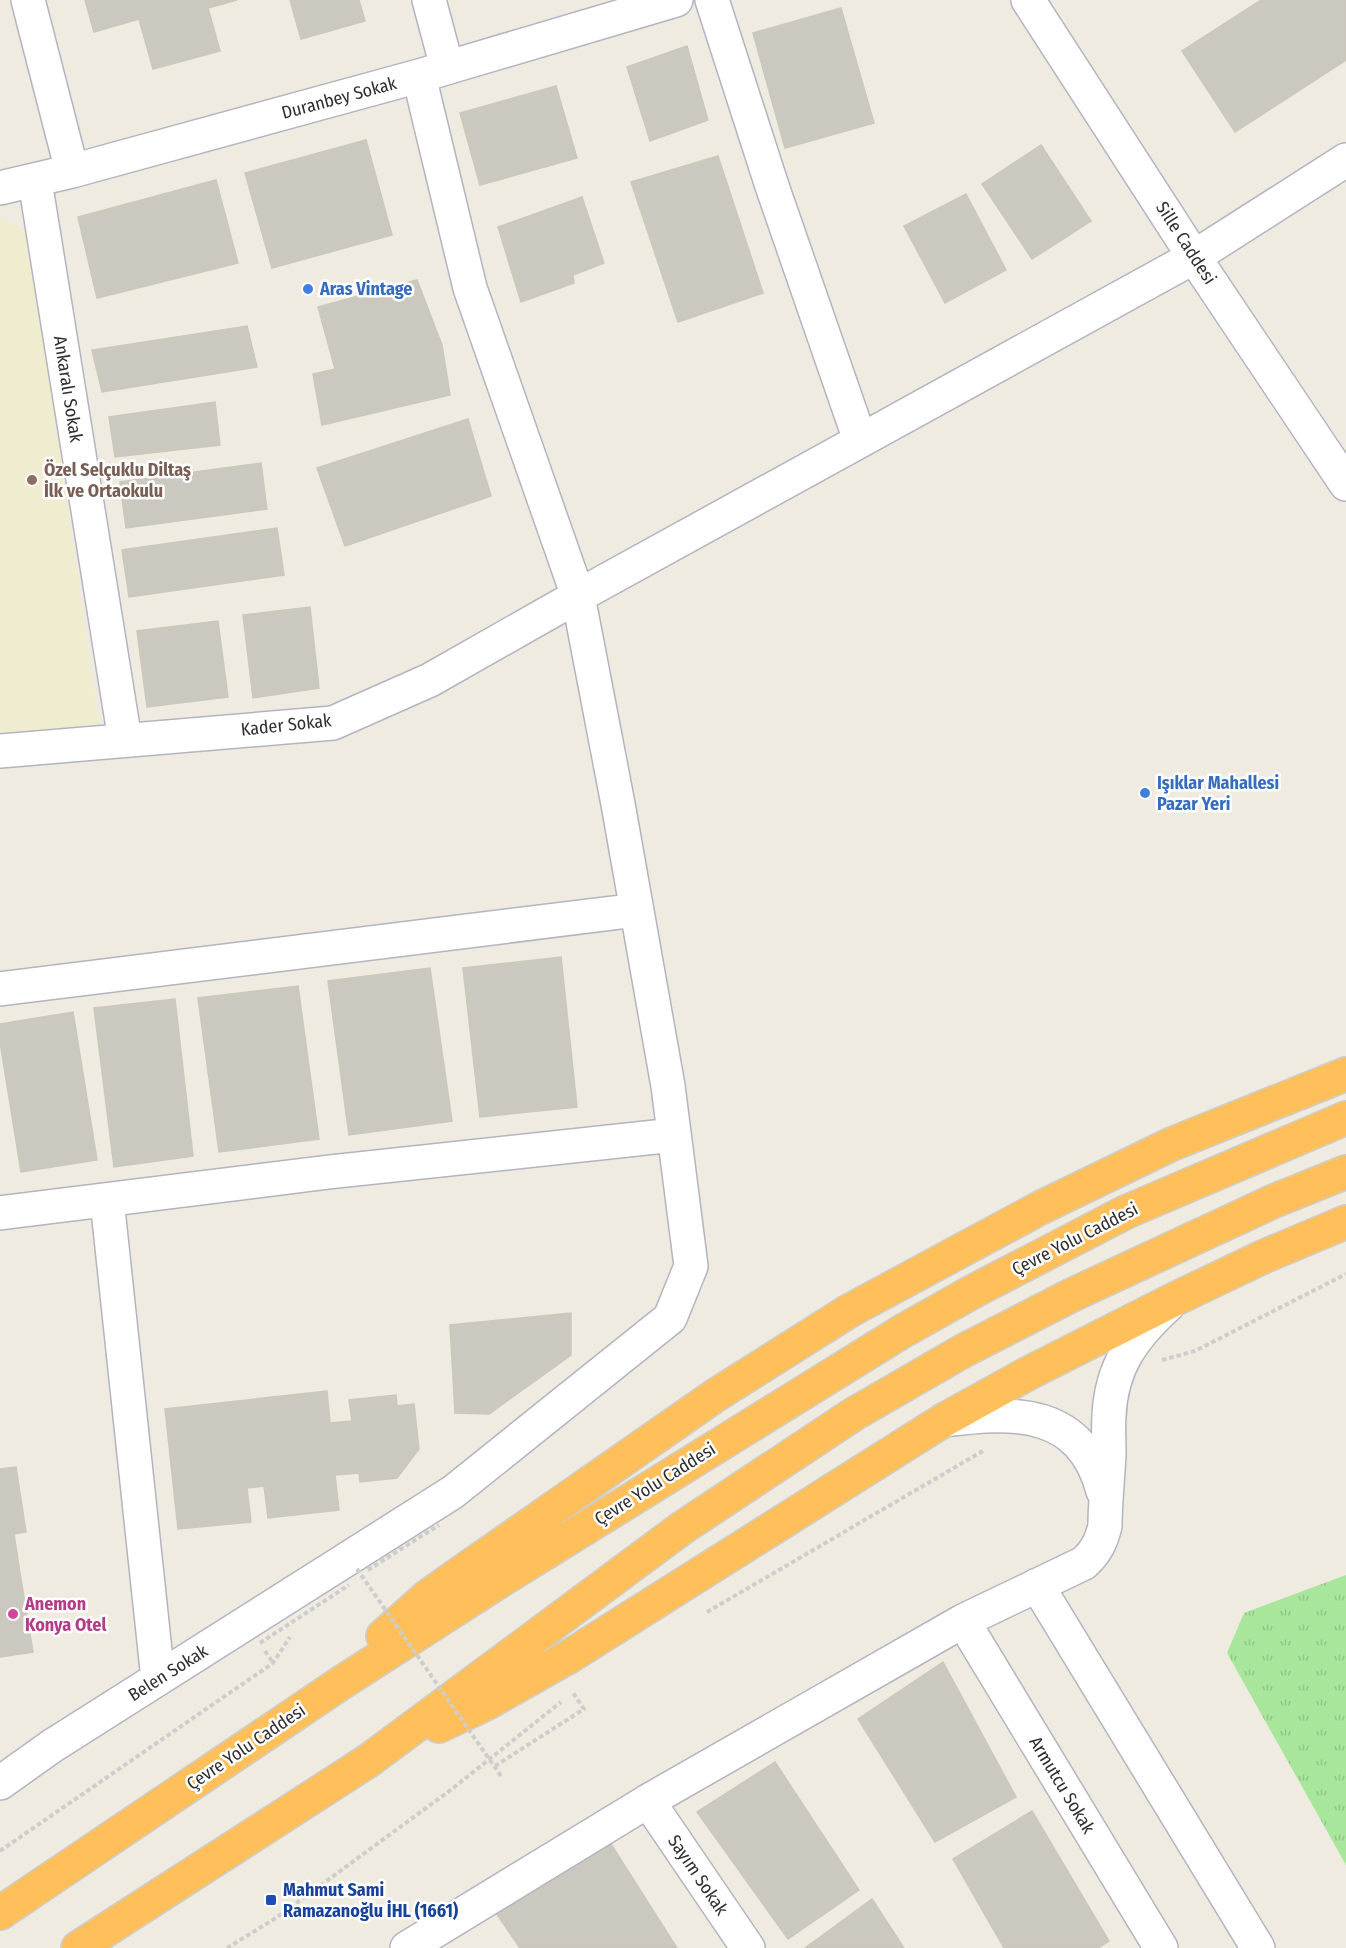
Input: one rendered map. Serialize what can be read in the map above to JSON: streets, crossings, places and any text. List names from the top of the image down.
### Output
{
  "streets": {
    "highway": ["Çevre Yolu Caddesi"],
    "street": [
      "Duranbey Sokak",
      "Sille Caddesi",
      "Ankaralı Sokak",
      "Kader Sokak",
      "Belen Sokak",
      "Armutcu Sokak",
      "Sayım Sokak"
    ]
  },
  "crossings": [
    ["Duranbey Sokak", "Ankaralı Sokak"],
    ["Duranbey Sokak", "Belen Sokak"],
    ["Sille Caddesi", "Kader Sokak"],
    ["Ankaralı Sokak", "Kader Sokak"],
    ["Kader Sokak", "Belen Sokak"]
  ],
  "places": {
    "other": [
      "Aras Vintage",
      "Özel Selçuklu Diltaş İlk ve Ortaokulu",
      "Işıklar Mahallesi Pazar Yeri",
      "Anemon Konya Otel"
    ],
    "transit": ["Mahmut Sami Ramazanoğlu İHL (1661)"]
  }
}
